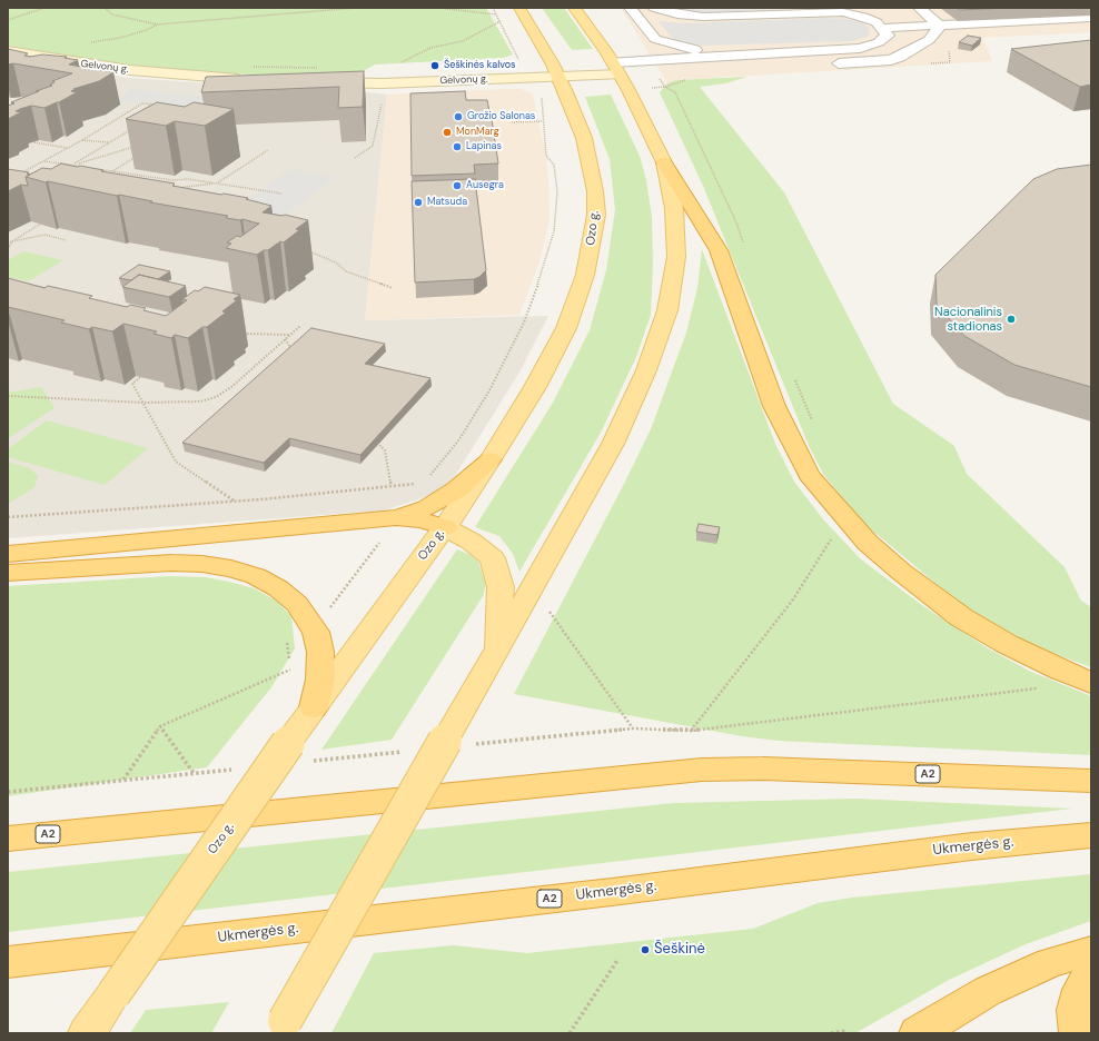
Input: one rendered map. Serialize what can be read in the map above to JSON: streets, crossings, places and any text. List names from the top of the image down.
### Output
{
  "streets": {
    "highway": ["A2", "Ukmergės g."],
    "main road": ["Gelvonų g.", "Ozo g."]
  },
  "crossings": [
    ["Gelvonų g.", "Ozo g."]
  ],
  "places": [
    "Šeškinės kalvos",
    "Grožio Salonas",
    "MonMarg",
    "Lapinas",
    "Ausegra",
    "Matsuda",
    "Nacionalinis stadionas",
    "Šeškinė"
  ]
}
